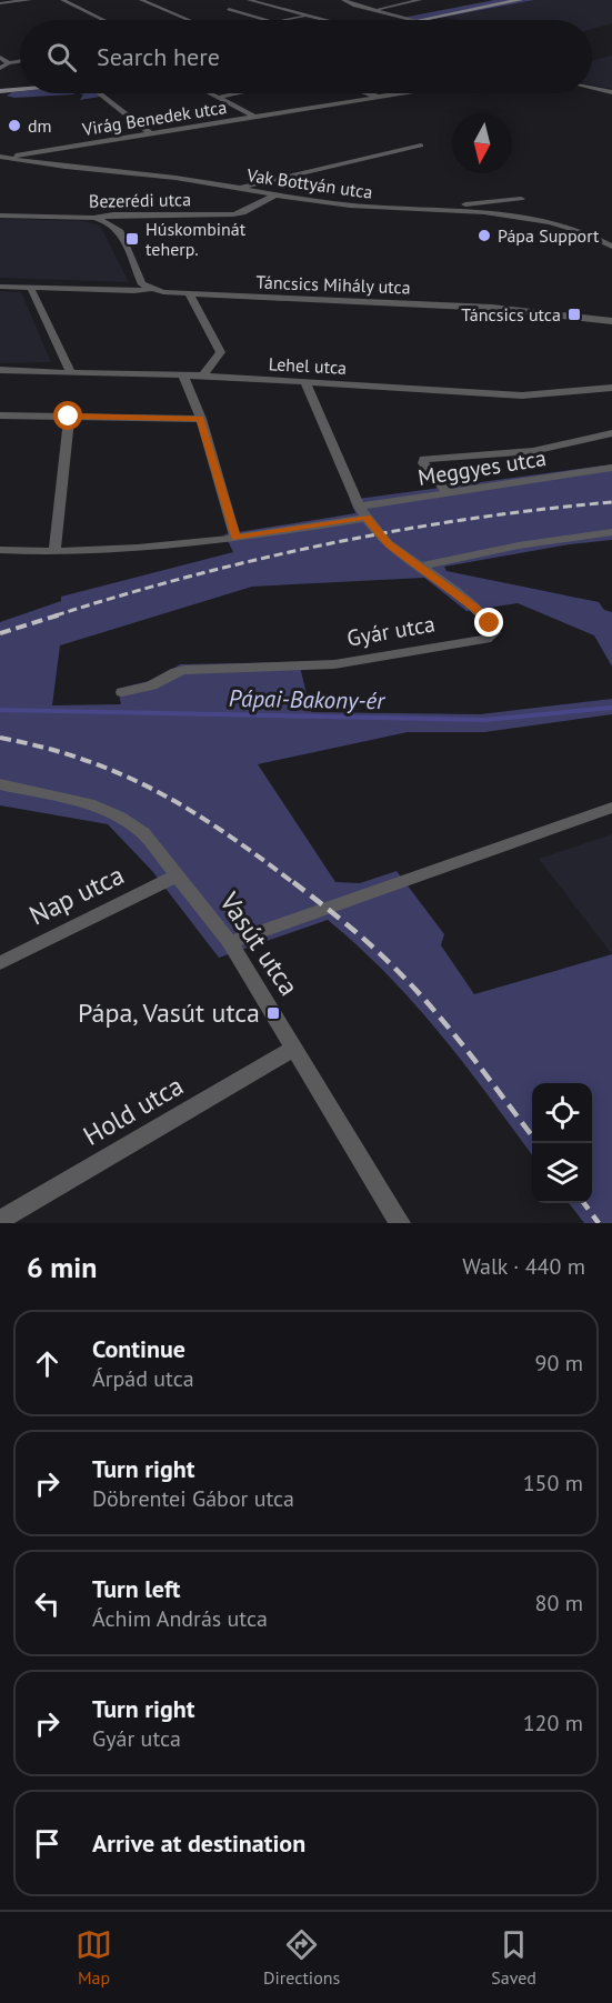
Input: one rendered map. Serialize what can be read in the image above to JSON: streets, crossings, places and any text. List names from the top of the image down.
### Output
{
  "streets": {
    "street": [
      "Virág Benedek utca",
      "Vak Bottyán utca",
      "Bezerédi utca",
      "Táncsics Mihály utca",
      "Lehel utca",
      "Meggyes utca",
      "Gyár utca",
      "Nap utca",
      "Vasút utca",
      "Hold utca"
    ]
  },
  "crossings": [
    ["Virág Benedek utca", "Vak Bottyán utca"],
    ["Vak Bottyán utca", "Bezerédi utca"],
    ["Lehel utca", "Gyár utca"],
    ["Meggyes utca", "Gyár utca"],
    ["Nap utca", "Vasút utca"],
    ["Vasút utca", "Hold utca"]
  ],
  "water": ["Pápai-Bakony-ér"],
  "places": {
    "other": ["dm", "Pápa Support"],
    "transit": ["Húskombinát teherp.", "Táncsics utca", "Pápa, Vasút utca"]
  },
  "north": "bottom",
  "page": {
    "search": "Search here",
    "heading": ["6 min", "Walk · 440 m"],
    "list": [
      ["Continue", "Árpád utca", "90 m"],
      ["Turn right", "Döbrentei Gábor utca", "150 m"],
      ["Turn left", "Áchim András utca", "80 m"],
      ["Turn right", "Gyár utca", "120 m"],
      "Arrive at destination"
    ],
    "nav": ["Map", "Directions", "Saved"]
  }
}
